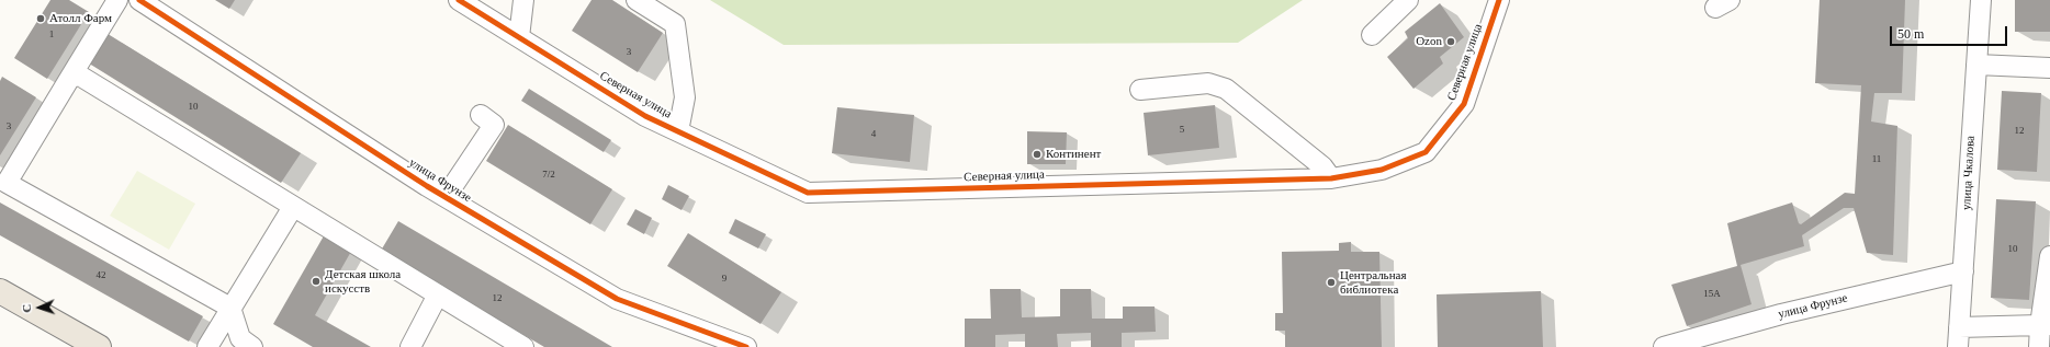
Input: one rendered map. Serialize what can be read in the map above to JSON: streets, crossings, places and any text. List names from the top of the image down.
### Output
{
  "streets": {
    "street": ["Северная улица", "улица Чкалова", "улица Фрунзе"]
  },
  "crossings": [
    ["улица Чкалова", "улица Фрунзе"]
  ],
  "places": [
    "Атолл Фарм",
    "Ozon",
    "Континент",
    "Детская школа искусств",
    "Центральная библиотека"
  ],
  "house_numbers": [
    "1",
    "3",
    "10",
    "3",
    "5",
    "12",
    "4",
    "11",
    "7/2",
    "10",
    "42",
    "9",
    "15А",
    "12"
  ],
  "scale_bar": "50 m",
  "north": "left"
}
